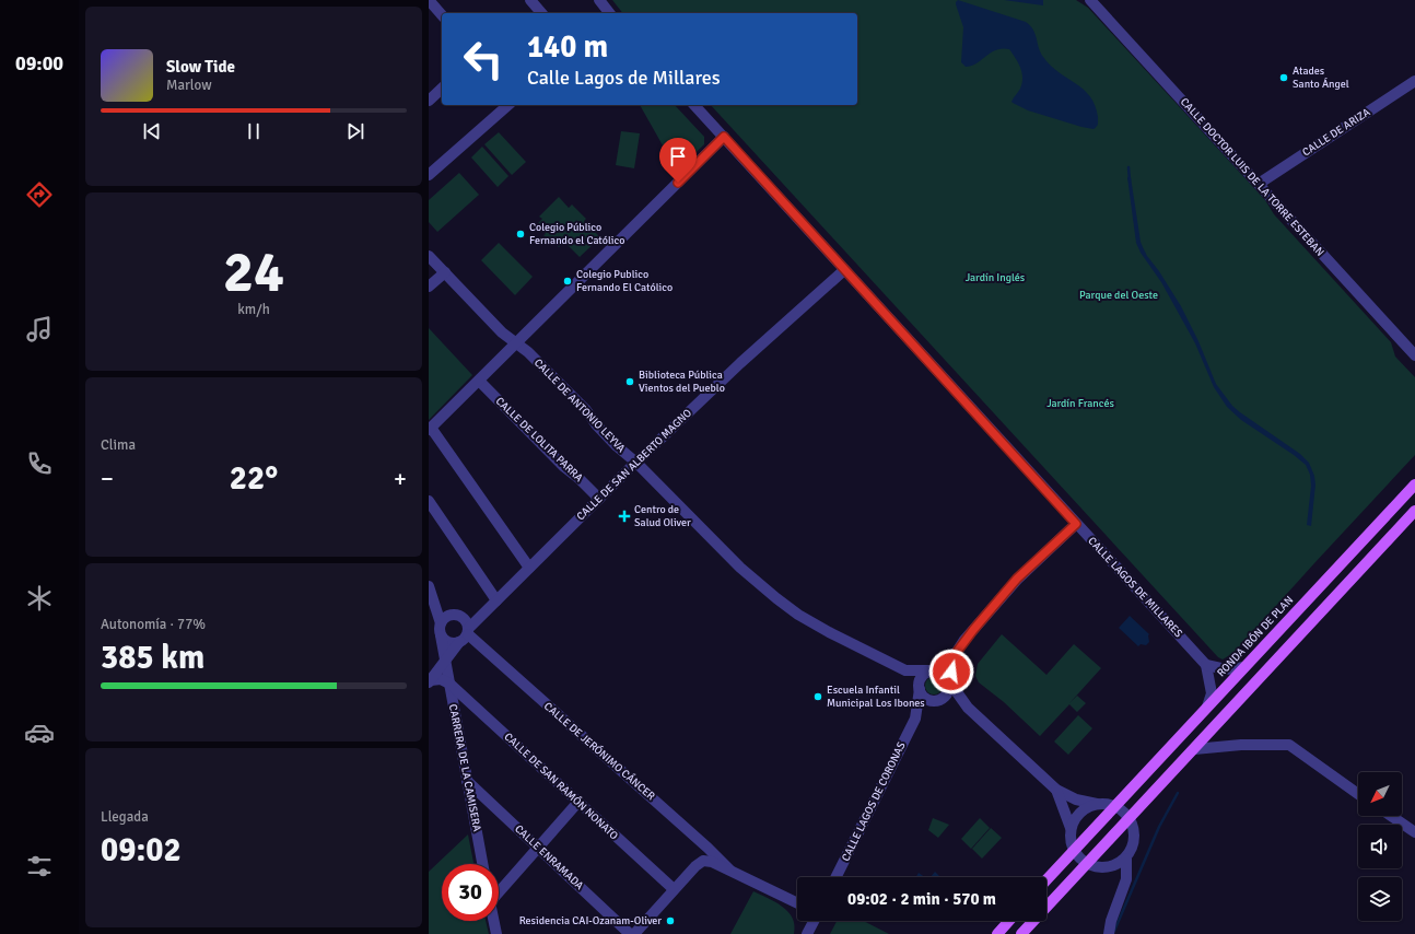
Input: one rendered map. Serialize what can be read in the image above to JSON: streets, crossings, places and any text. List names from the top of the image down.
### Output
{
  "streets": {
    "main road": ["RONDA IBÓN DE PLAN"],
    "street": [
      "CALLE DE ARIZA",
      "CALLE DOCTOR LUIS DE LA TORRE ESTEBAN",
      "CALLE DE ANTONIO LEYVA",
      "CALLE DE LOLITA PARRA",
      "CALLE DE SAN ALBERTO MAGNO",
      "CALLE LAGOS DE MILLARES",
      "CALLE DE JERÓNIMO CÁNCER",
      "CARRERA DE LA CAMISERA",
      "CALLE DE SAN RAMÓN NONATO",
      "CALLE LAGOS DE CORONAS",
      "CALLE ENRAMADA"
    ]
  },
  "crossings": [
    ["CALLE DE ARIZA", "CALLE DOCTOR LUIS DE LA TORRE ESTEBAN"],
    ["CALLE DE ANTONIO LEYVA", "CALLE DE SAN ALBERTO MAGNO"],
    ["CALLE DE ANTONIO LEYVA", "CALLE LAGOS DE CORONAS"],
    ["CALLE DE LOLITA PARRA", "CALLE DE SAN ALBERTO MAGNO"],
    ["CALLE DE SAN ALBERTO MAGNO", "CALLE LAGOS DE MILLARES"],
    ["CALLE DE SAN ALBERTO MAGNO", "CALLE DE JERÓNIMO CÁNCER"],
    ["CALLE DE SAN ALBERTO MAGNO", "CARRERA DE LA CAMISERA"],
    ["CALLE DE JERÓNIMO CÁNCER", "CARRERA DE LA CAMISERA"],
    ["CARRERA DE LA CAMISERA", "CALLE DE SAN RAMÓN NONATO"],
    ["CARRERA DE LA CAMISERA", "CALLE ENRAMADA"]
  ],
  "parks": ["Jardín Inglés", "Parque del Oeste", "Jardín Francés"],
  "places": {
    "other": [
      "Atades Santo Ángel",
      "Colegio Público Fernando el Católico",
      "Colegio Publico Fernando El Católico",
      "Biblioteca Pública Vientos del Pueblo",
      "Escuela Infantil Municipal Los Ibones",
      "Residencia CAI-Ozanam-Oliver"
    ],
    "health": ["Centro de Salud Oliver"]
  },
  "north": "bottom left",
  "page": {
    "tabs": "09:00",
    "turn": ["140 m", "Calle Lagos de Millares"],
    "song": ["Slow Tide", "Marlow"],
    "tile": [
      ["24", "km/h"],
      "Clima",
      ["Autonomía · 77%", "385 km"],
      ["Llegada", "09:02"]
    ],
    "heat": ["−", "22°", "+"],
    "limit": "30",
    "trip": "09:02 · 2 min · 570 m"
  }
}
